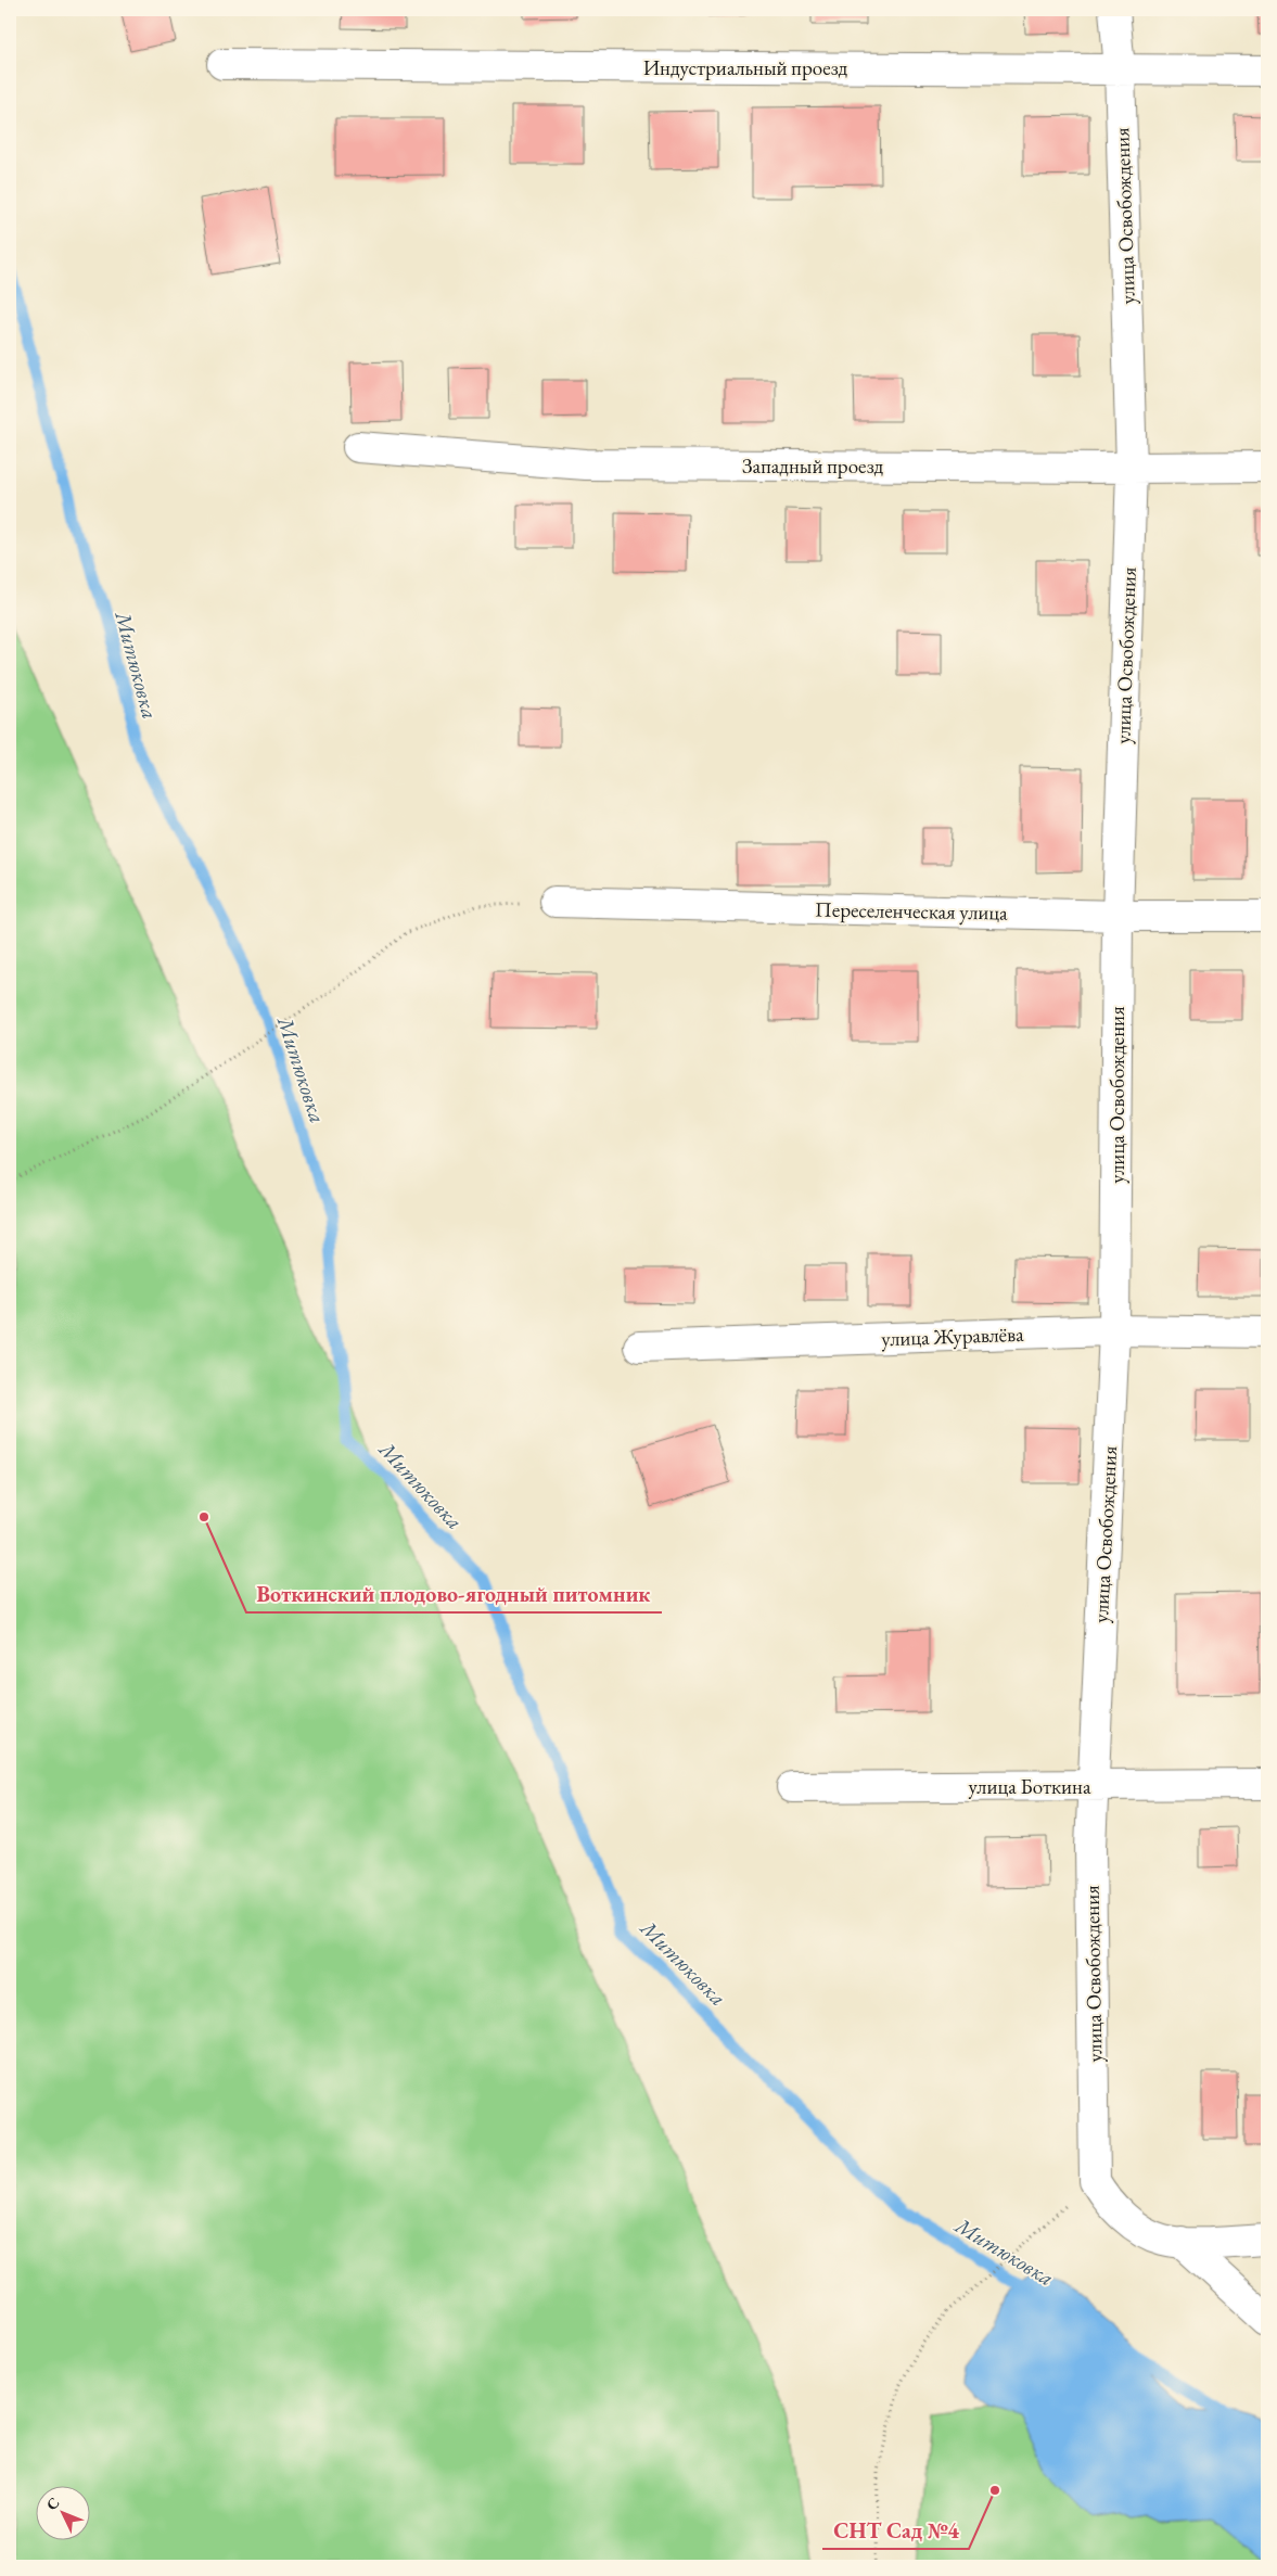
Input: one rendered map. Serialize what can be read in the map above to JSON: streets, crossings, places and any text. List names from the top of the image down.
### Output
{
  "streets": {
    "street": [
      "Индустриальный проезд",
      "улица Освобождения",
      "Западный проезд",
      "Переселенческая улица",
      "улица Журавлёва",
      "улица Боткина"
    ]
  },
  "crossings": [
    ["Индустриальный проезд", "улица Освобождения"],
    ["улица Освобождения", "Западный проезд"],
    ["улица Освобождения", "Переселенческая улица"],
    ["улица Освобождения", "улица Журавлёва"],
    ["улица Освобождения", "улица Боткина"]
  ],
  "water": ["Митюковка"],
  "places": ["Воткинский плодово-ягодный питомник", "СНТ Сад №4"],
  "north": "top left"
}
